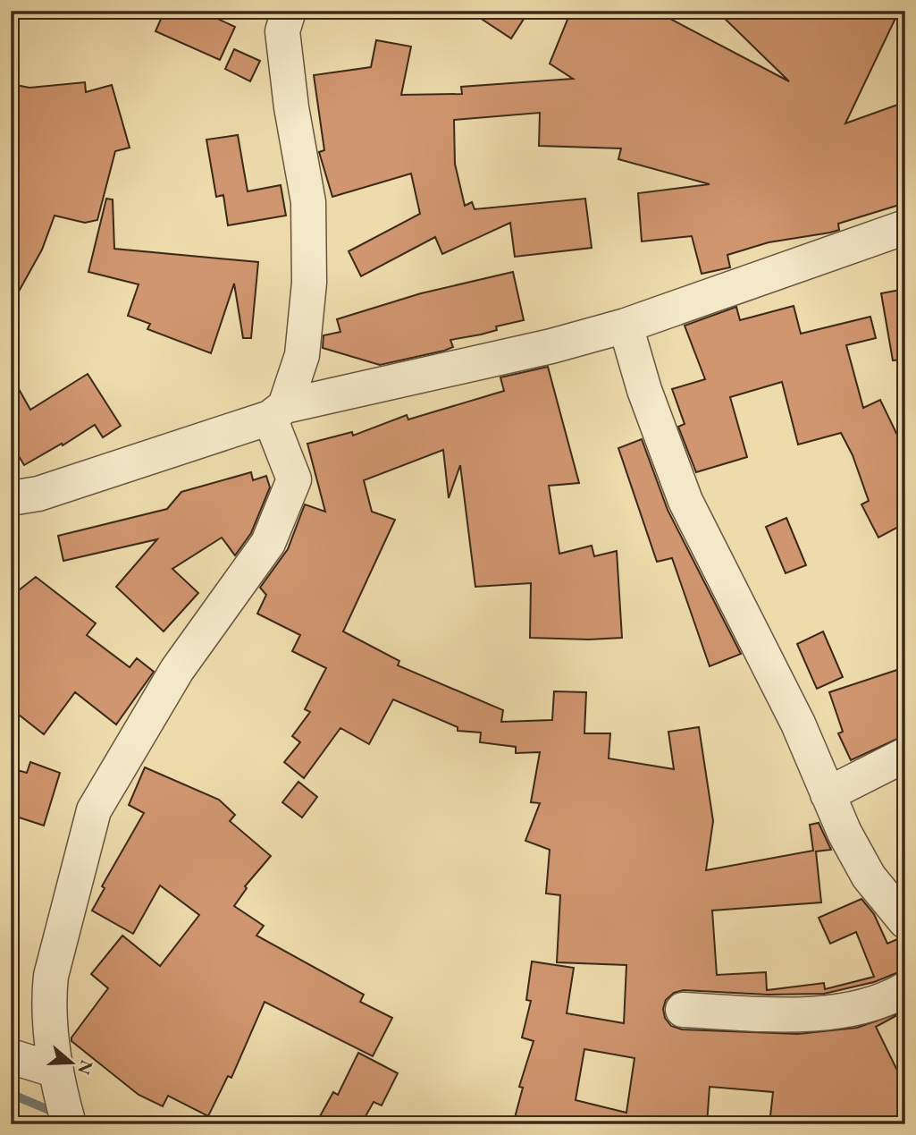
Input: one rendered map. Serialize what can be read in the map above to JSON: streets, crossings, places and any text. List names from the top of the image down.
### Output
{
  "north": "right"
}
